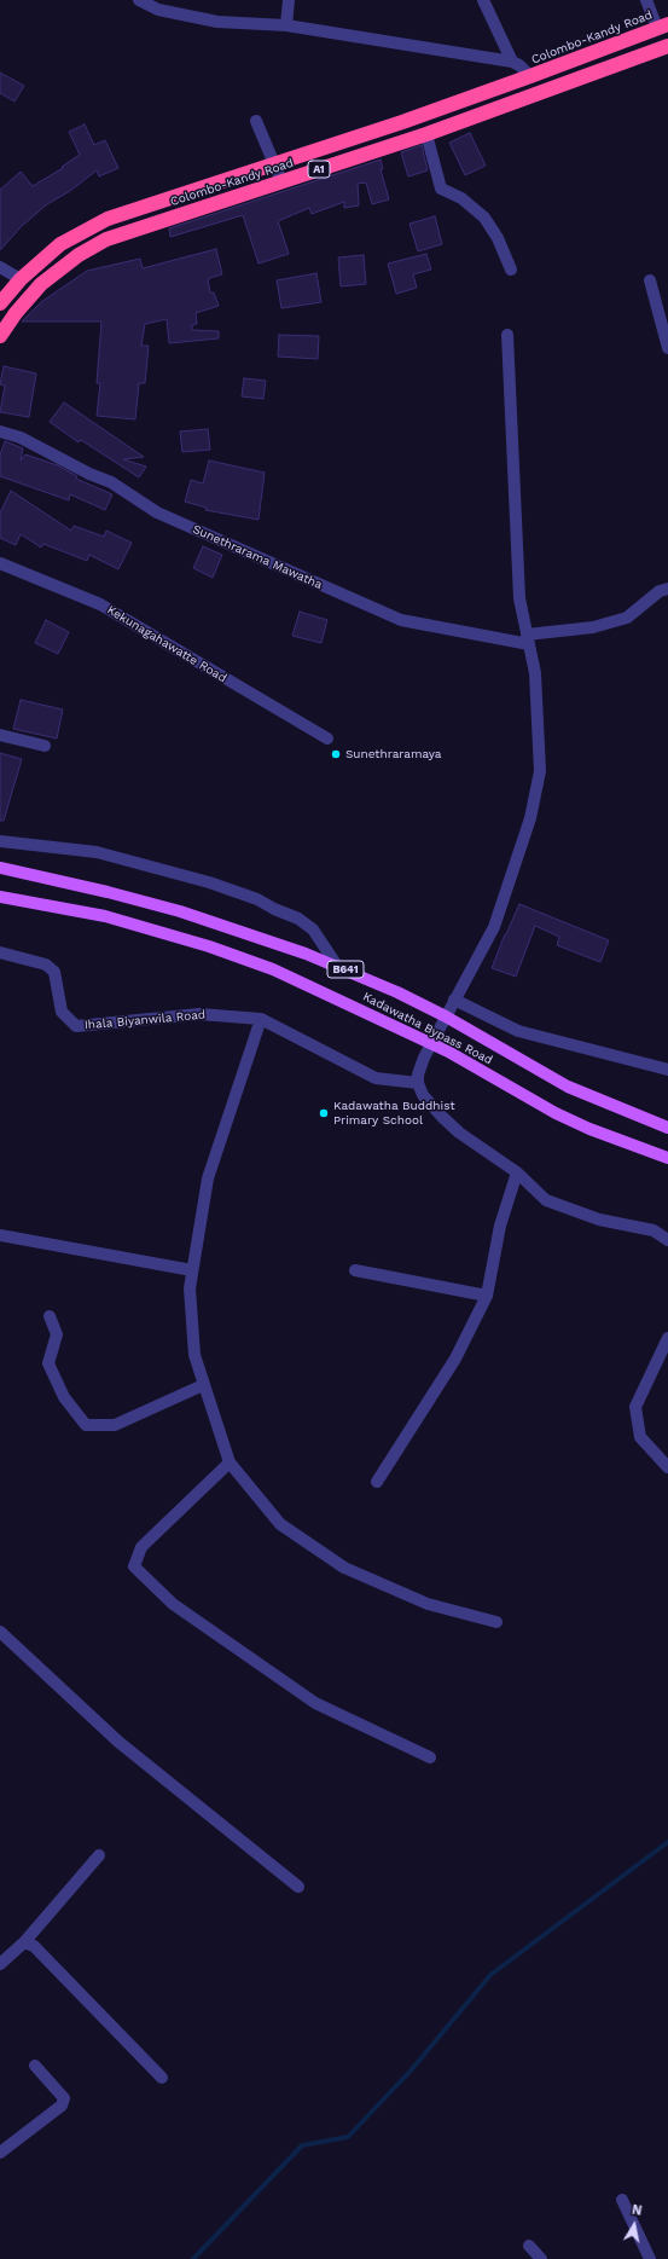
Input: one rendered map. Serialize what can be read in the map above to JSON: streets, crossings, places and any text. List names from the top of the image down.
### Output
{
  "streets": {
    "highway": ["Colombo-Kandy Road", "A1"],
    "main road": ["B641", "Kadawatha Bypass Road"],
    "street": ["Sunethrarama Mawatha", "Kekunagahawatte Road", "Ihala Biyanwila Road"]
  },
  "places": ["Sunethraramaya", "Kadawatha Buddhist Primary School"],
  "north": "top"
}
